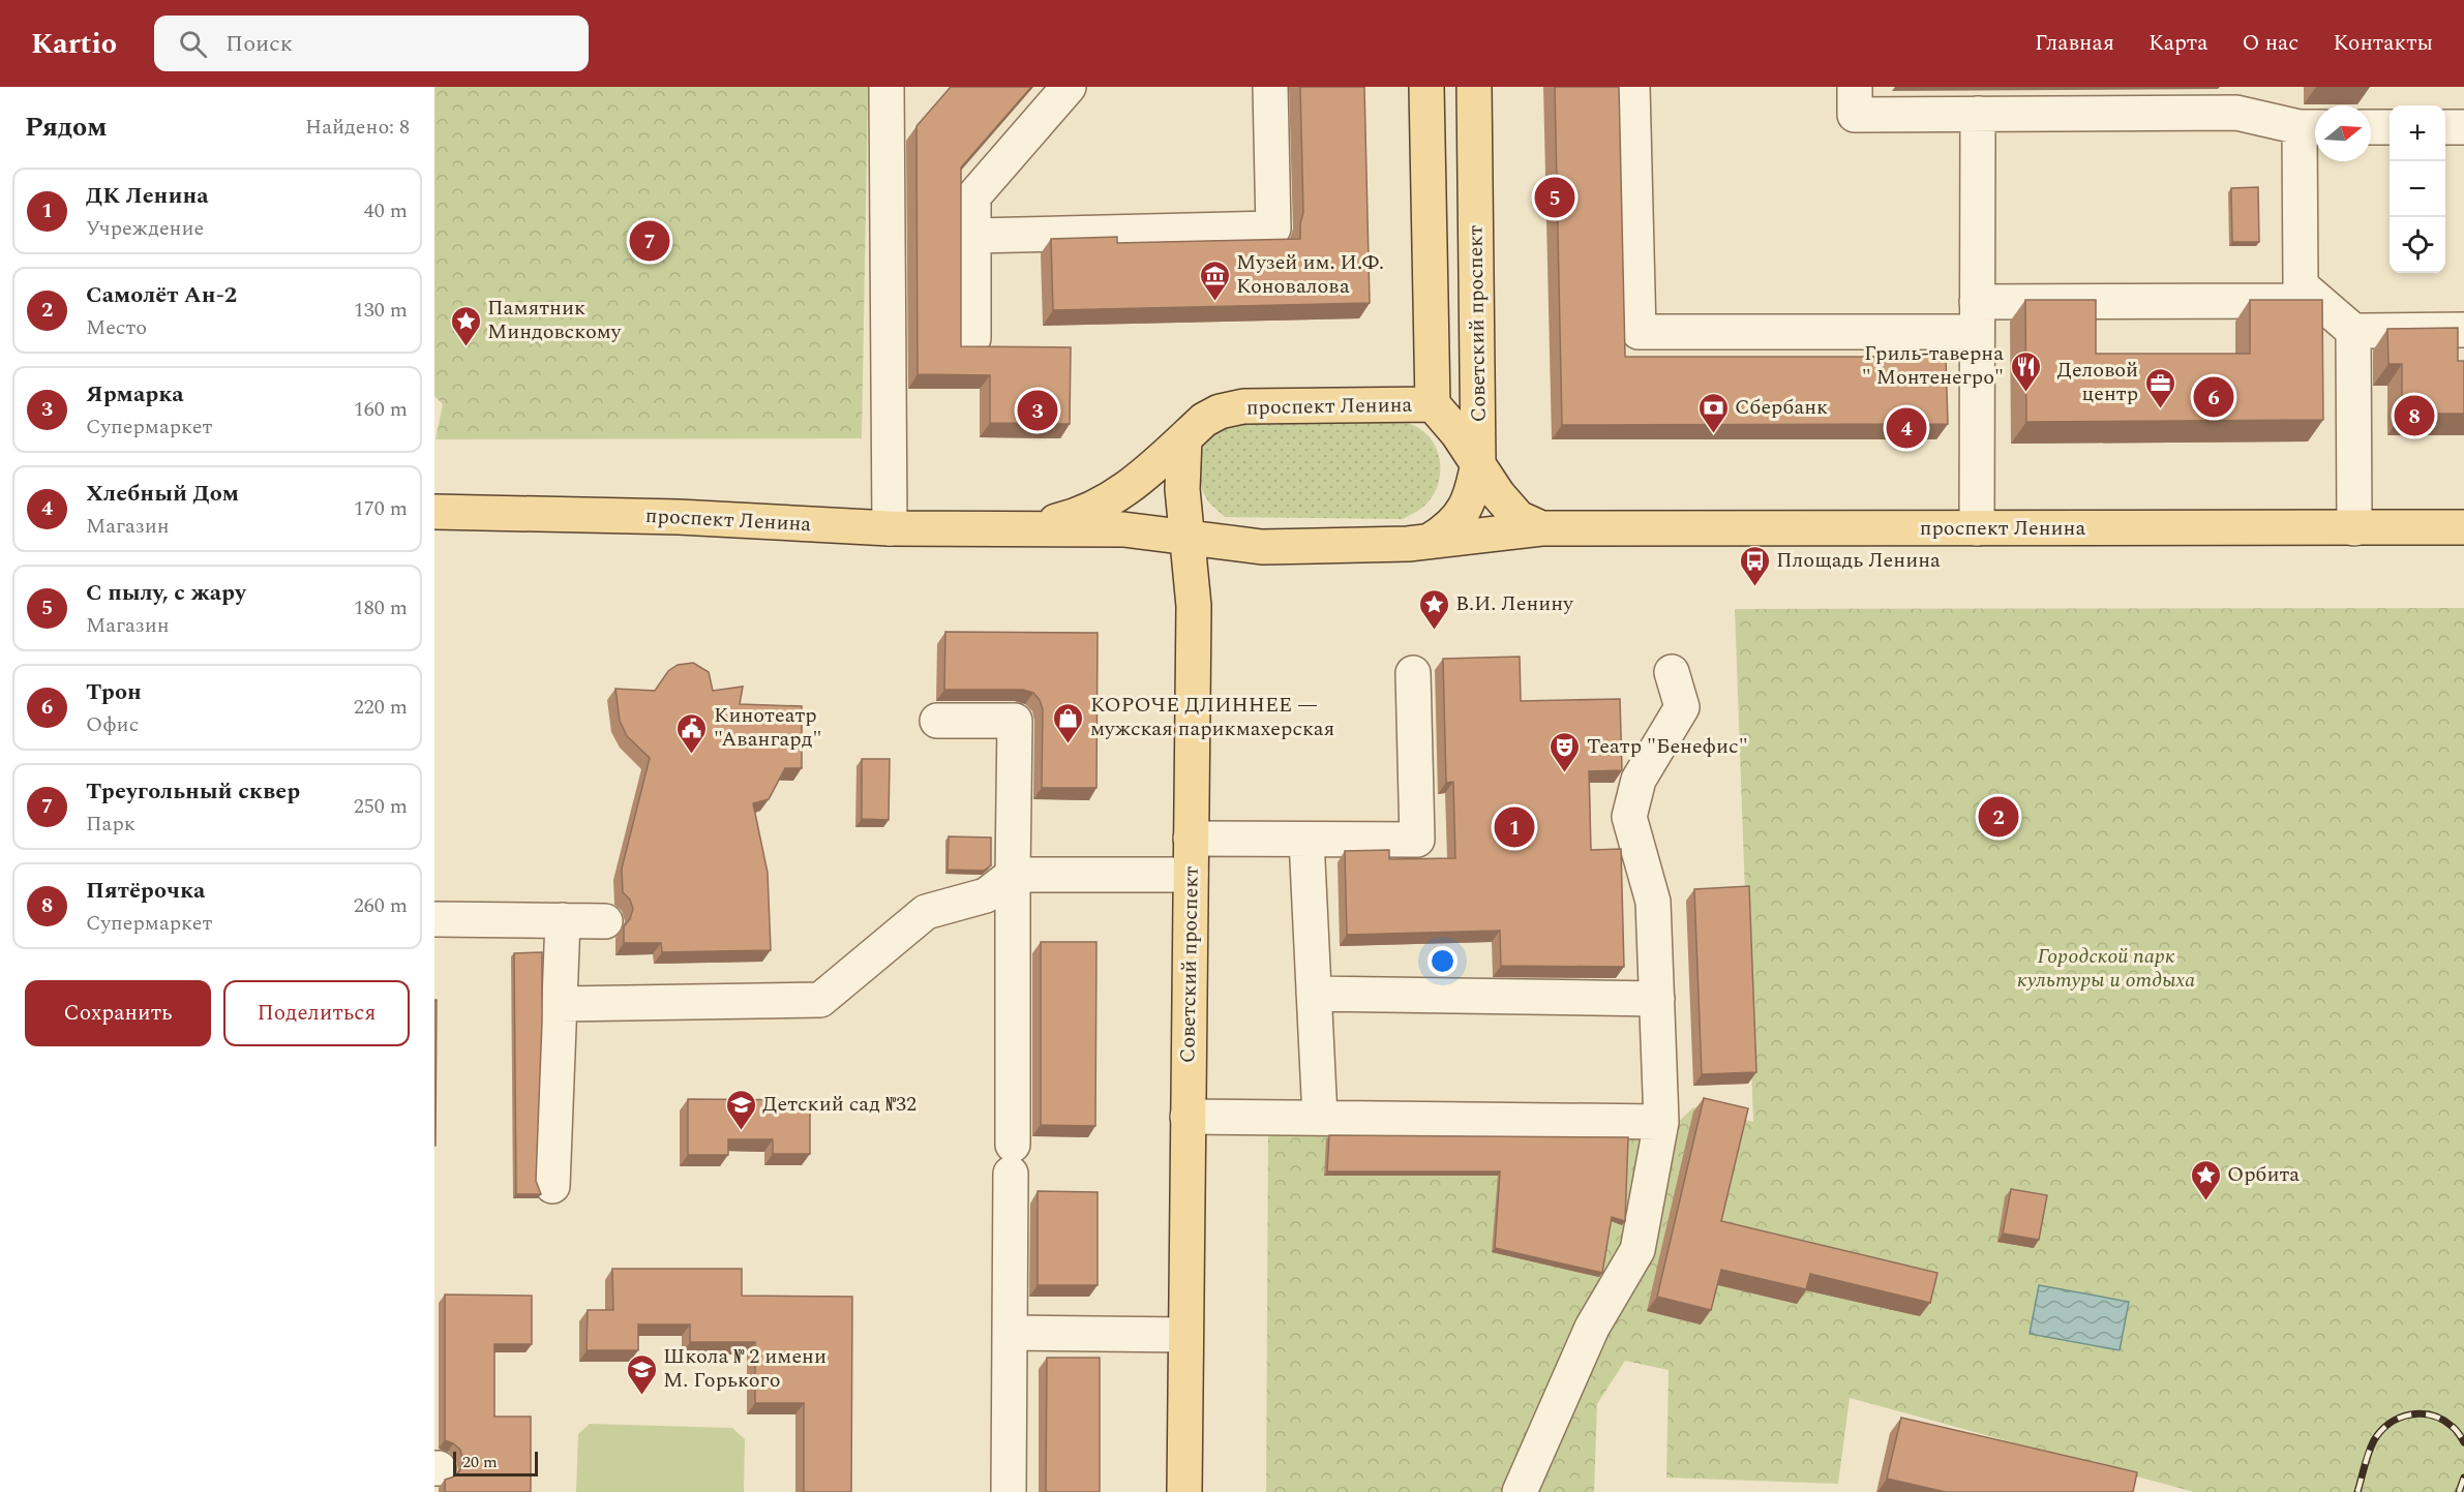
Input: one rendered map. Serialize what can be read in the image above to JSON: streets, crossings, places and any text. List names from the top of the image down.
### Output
{
  "streets": {
    "main road": ["Советский проспект", "проспект Ленина"]
  },
  "crossings": [
    ["Советский проспект", "проспект Ленина"]
  ],
  "parks": ["Городской парк культуры и отдыха"],
  "places": {
    "museum": ["Музей им. И.Ф. Коновалова"],
    "place": ["Памятник Миндовскому", "В.И. Ленину", "Орбита"],
    "restaurant": ["Гриль-таверна \" Монтенегро\""],
    "office": ["Деловой центр"],
    "bank": ["Сбербанк"],
    "bus stop": ["Площадь Ленина"],
    "shop": ["КОРОЧЕ ДЛИННЕЕ — мужская парикмахерская"],
    "public building": ["Кинотеатр \"Авангард\""],
    "theatre": ["Театр \"Бенефис\""],
    "school or university": ["Детский сад №32", "Школа № 2 имени М. Горького"]
  },
  "scale_bar": "20 m",
  "north": "right",
  "page": {
    "header": "Kartio",
    "search": "Поиск",
    "nav": [
      "Главная",
      "Карта",
      "О нас",
      "Контакты"
    ],
    "heading": ["Рядом", "Найдено: 8"],
    "map_buttons": ["+", "−"],
    "list": [
      {
        "mark": "1",
        "name": "ДК Ленина",
        "note": "Учреждение",
        "value": "40 m"
      },
      {
        "mark": "2",
        "name": "Самолёт Ан-2",
        "note": "Место",
        "value": "130 m"
      },
      {
        "mark": "3",
        "name": "Ярмарка",
        "note": "Супермаркет",
        "value": "160 m"
      },
      {
        "mark": "4",
        "name": "Хлебный Дом",
        "note": "Магазин",
        "value": "170 m"
      },
      {
        "mark": "5",
        "name": "С пылу, с жару",
        "note": "Магазин",
        "value": "180 m"
      },
      {
        "mark": "6",
        "name": "Трон",
        "note": "Офис",
        "value": "220 m"
      },
      {
        "mark": "7",
        "name": "Треугольный сквер",
        "note": "Парк",
        "value": "250 m"
      },
      {
        "mark": "8",
        "name": "Пятёрочка",
        "note": "Супермаркет",
        "value": "260 m"
      }
    ],
    "pins": [
      "5",
      "7",
      "6",
      "3",
      "8",
      "4",
      "2",
      "1"
    ],
    "buttons": ["Сохранить", "Поделиться"],
    "scale": "20 m"
  }
}
